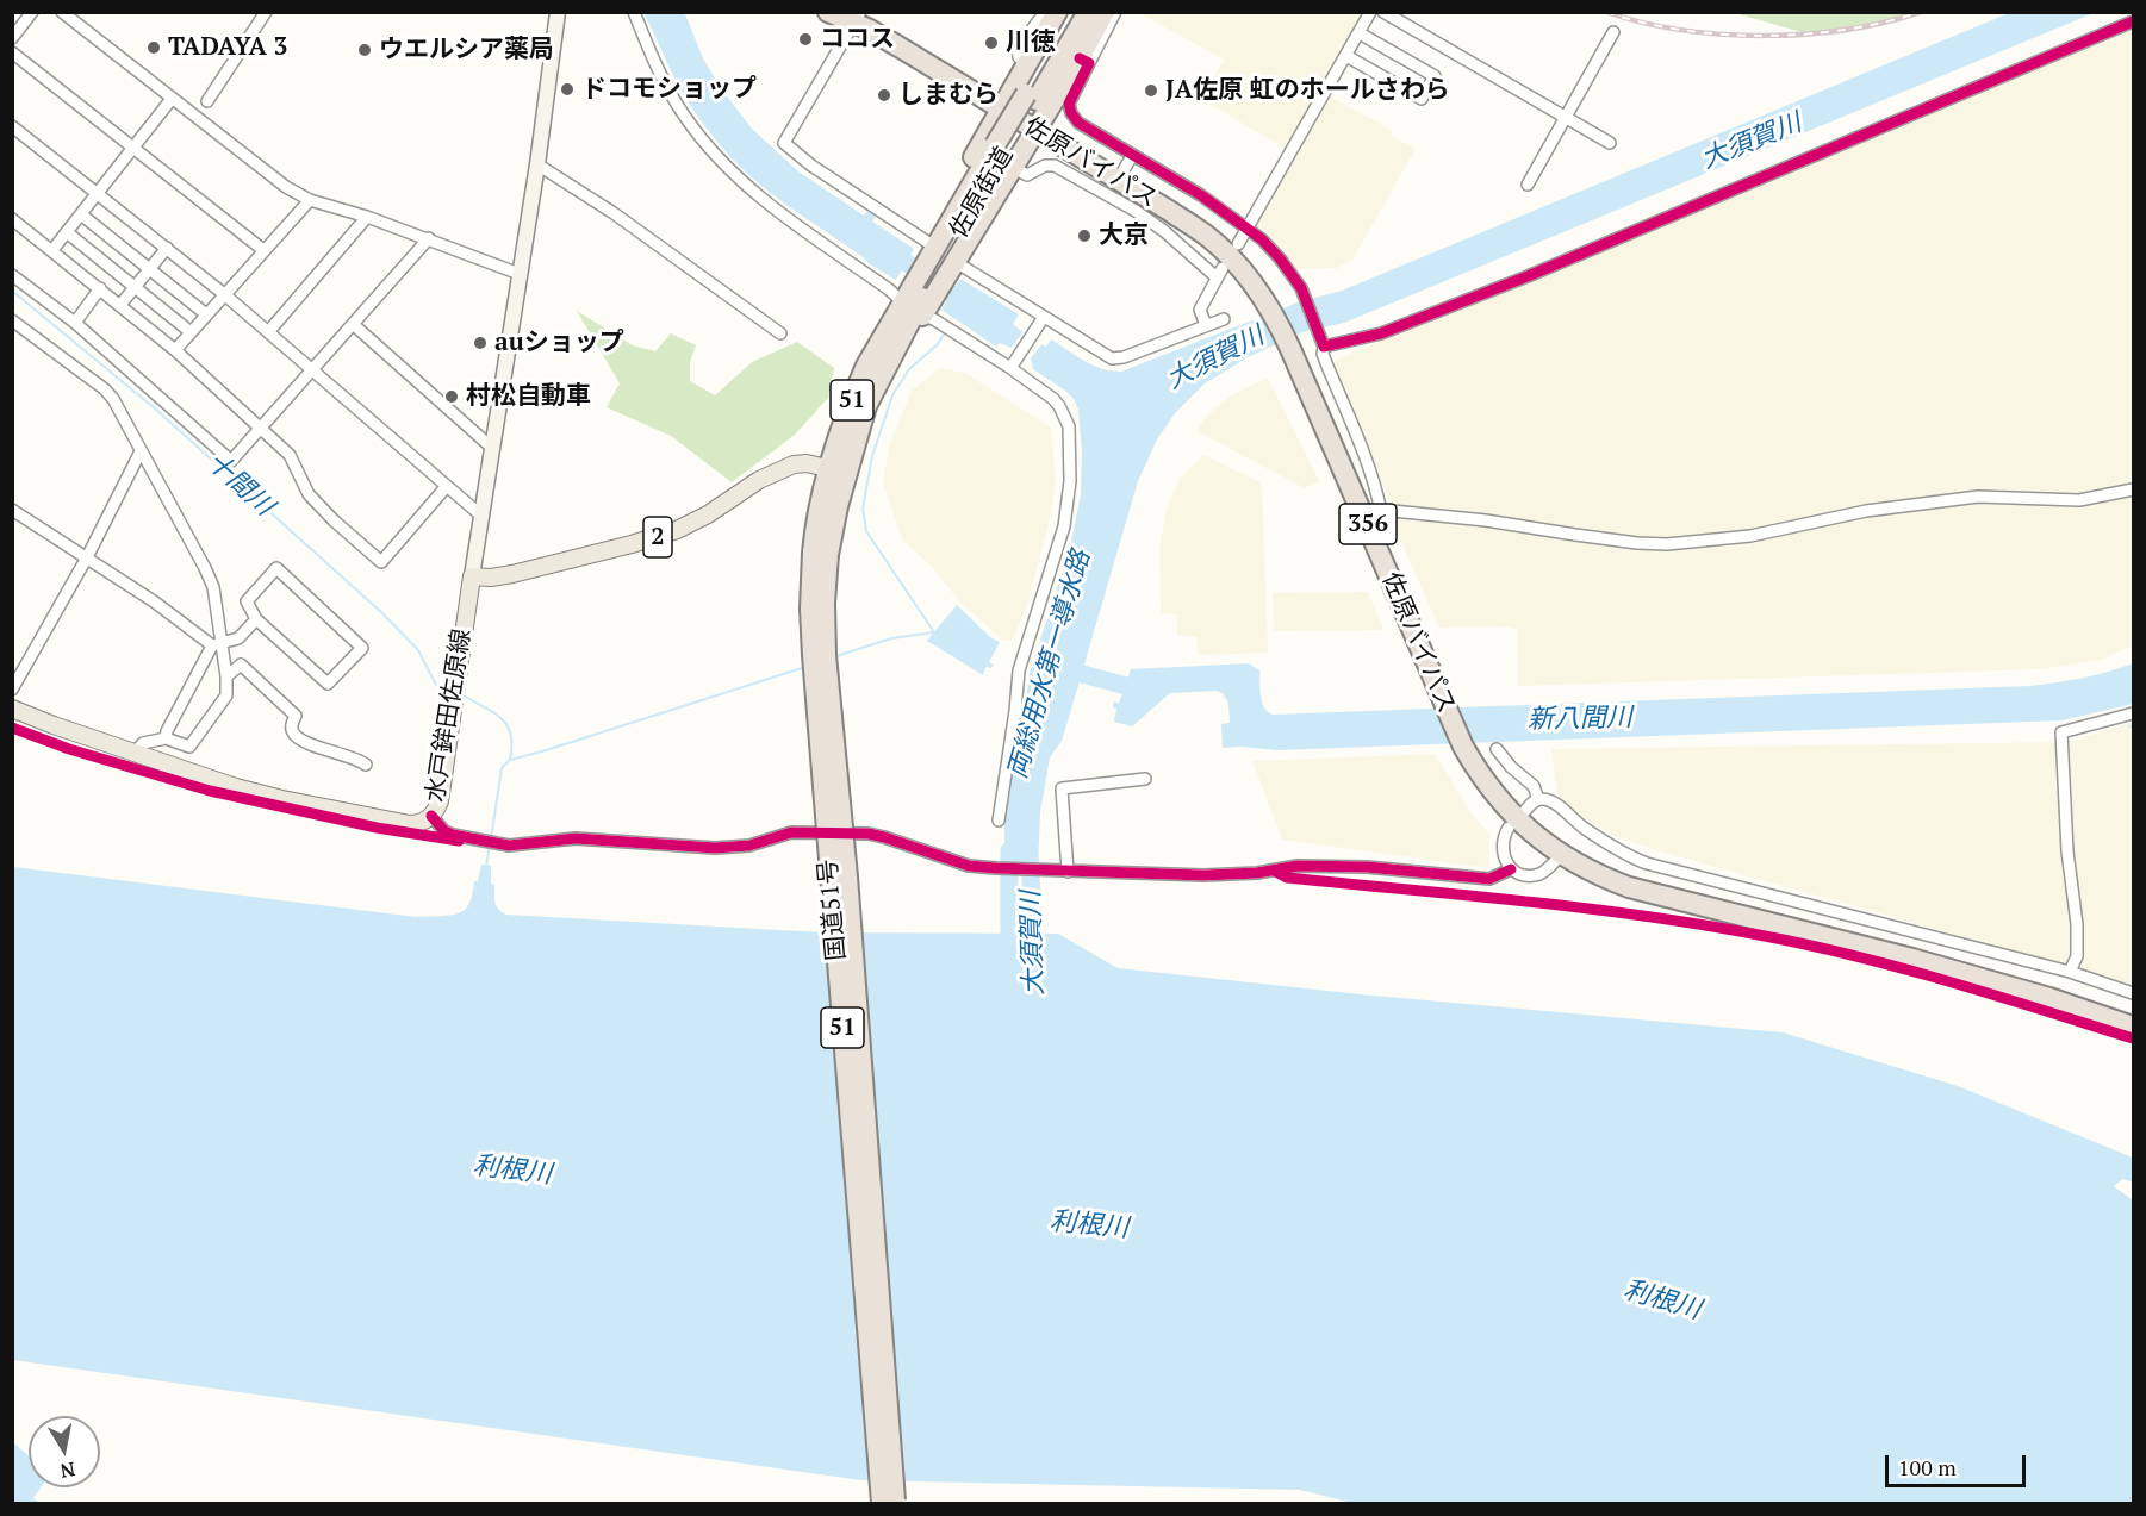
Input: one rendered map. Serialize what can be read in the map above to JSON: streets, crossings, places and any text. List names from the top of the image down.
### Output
{
  "streets": {
    "highway": [
      "佐原バイパス",
      "佐原街道",
      "51",
      "356",
      "国道51号"
    ],
    "main road": ["2", "水戸鉾田佐原線"]
  },
  "crossings": [
    ["2", "水戸鉾田佐原線"],
    ["2", "国道51号"]
  ],
  "water": [
    "大須賀川",
    "十間川",
    "両総用水第一導水路",
    "新八間川",
    "利根川"
  ],
  "places": [
    "ココス",
    "川徳",
    "TADAYA 3",
    "ウエルシア薬局",
    "ドコモショップ",
    "JA佐原 虹のホールさわら",
    "しまむら",
    "大京",
    "auショップ",
    "村松自動車"
  ],
  "scale_bar": "100 m",
  "north": "bottom"
}
